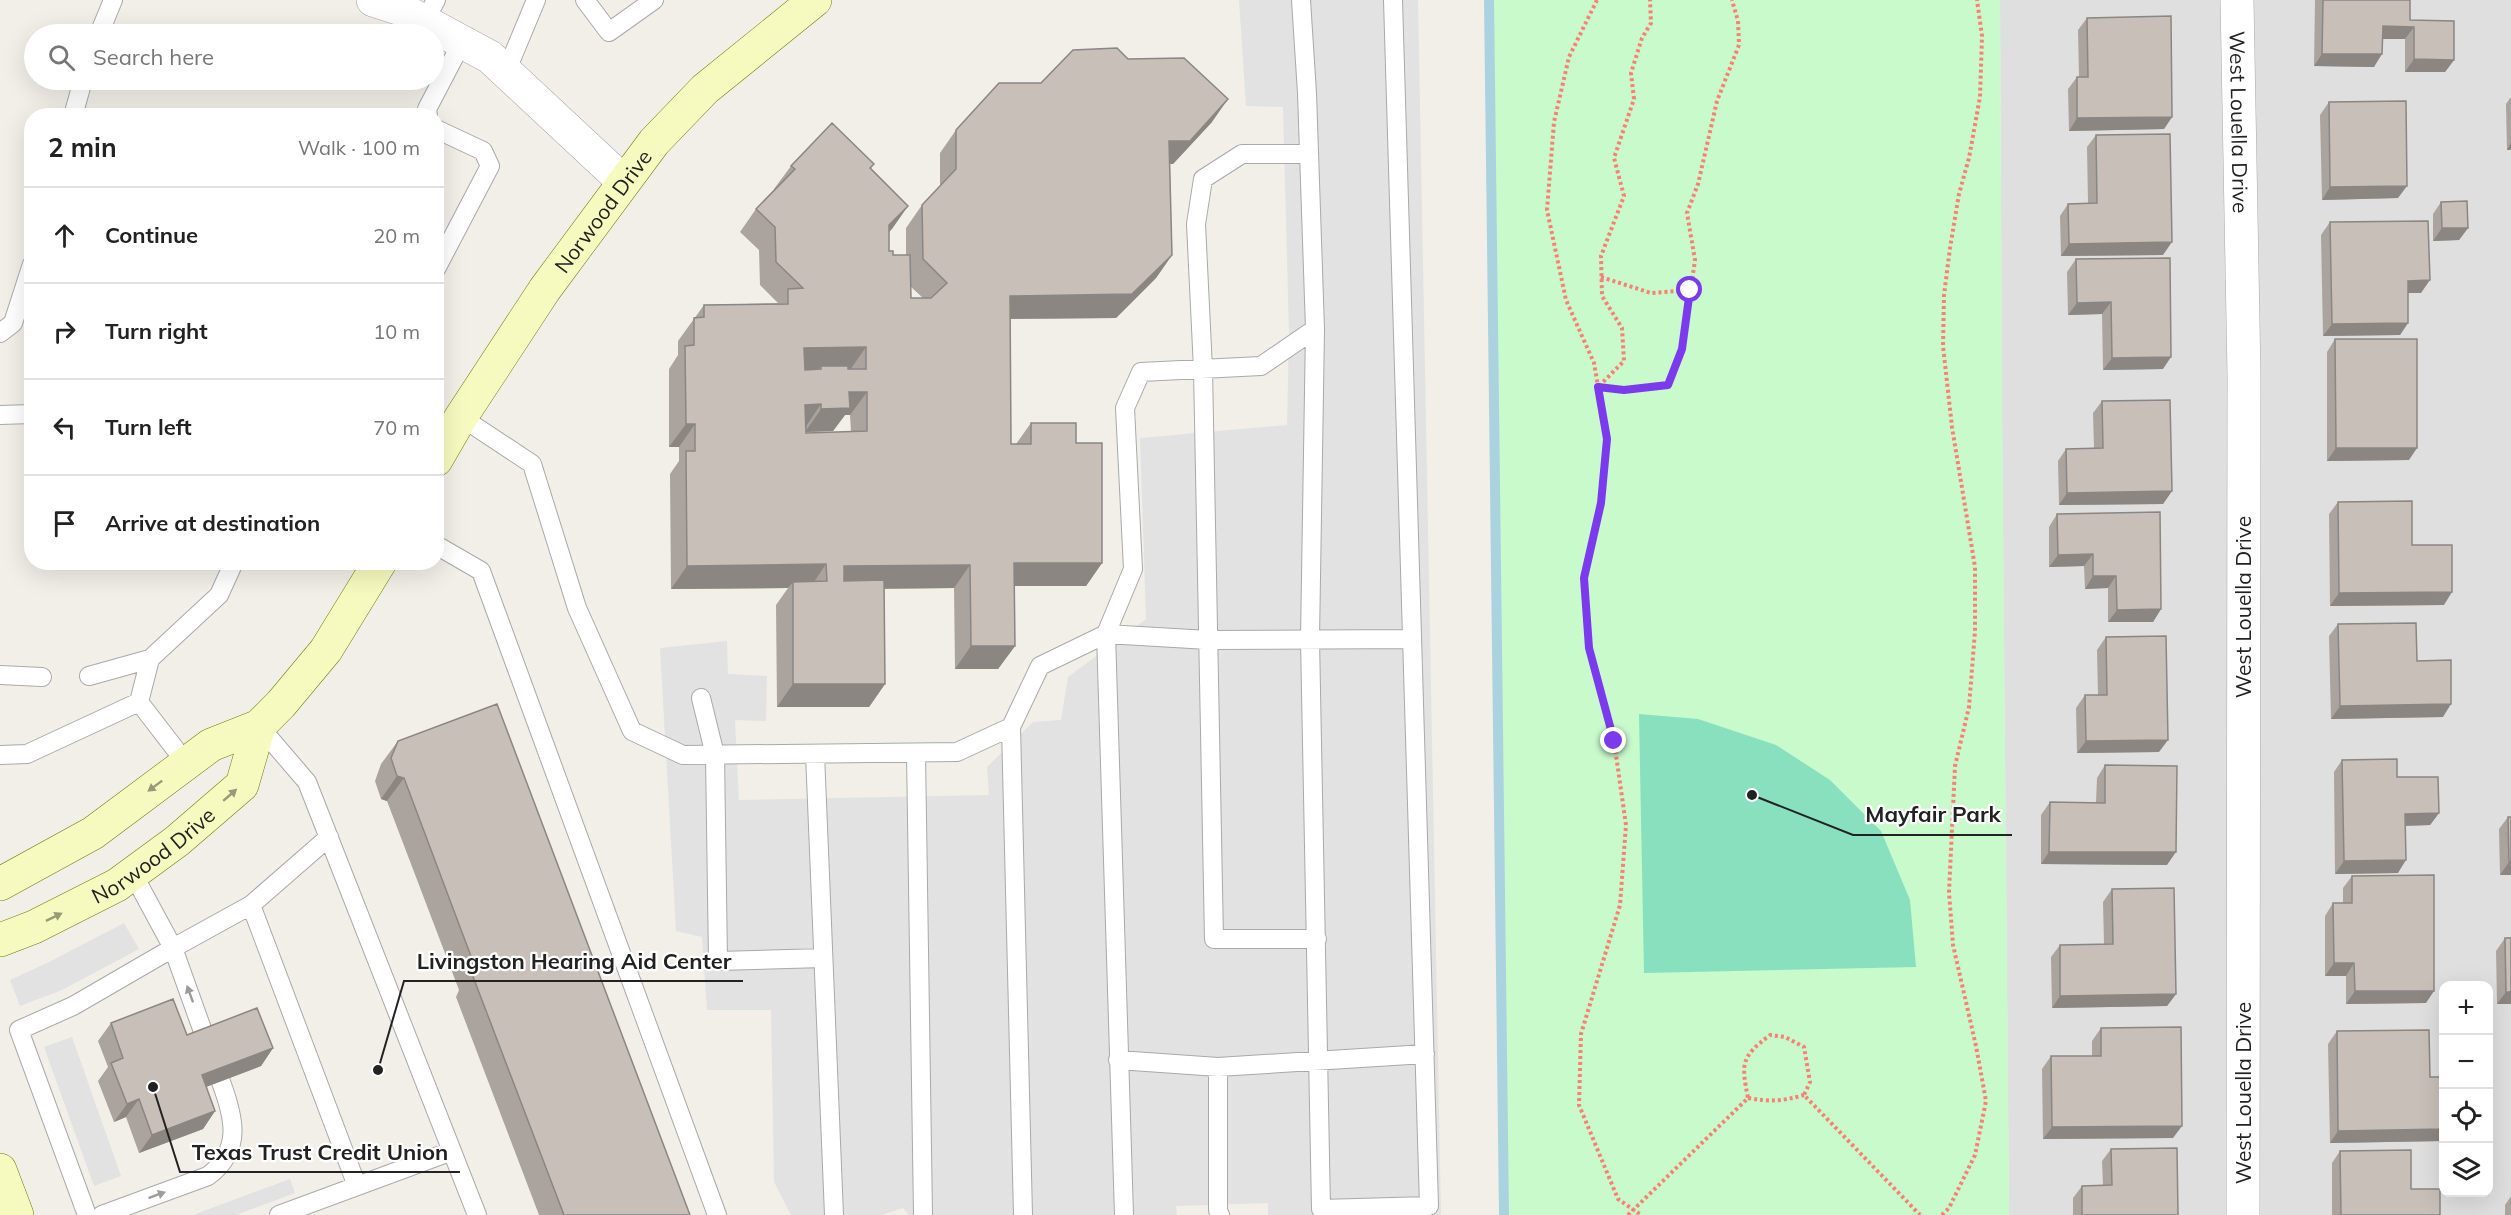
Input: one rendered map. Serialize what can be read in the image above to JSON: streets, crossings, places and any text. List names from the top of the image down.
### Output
{
  "streets": {
    "main road": ["Norwood Drive"],
    "street": ["West Louella Drive"]
  },
  "places": ["Mayfair Park", "Livingston Hearing Aid Center", "Texas Trust Credit Union"],
  "page": {
    "search": "Search here",
    "heading": ["2 min", "Walk · 100 m"],
    "list": [
      ["Continue", "20 m"],
      ["Turn right", "10 m"],
      ["Turn left", "70 m"],
      "Arrive at destination"
    ],
    "map_buttons": ["+", "−"]
  }
}
